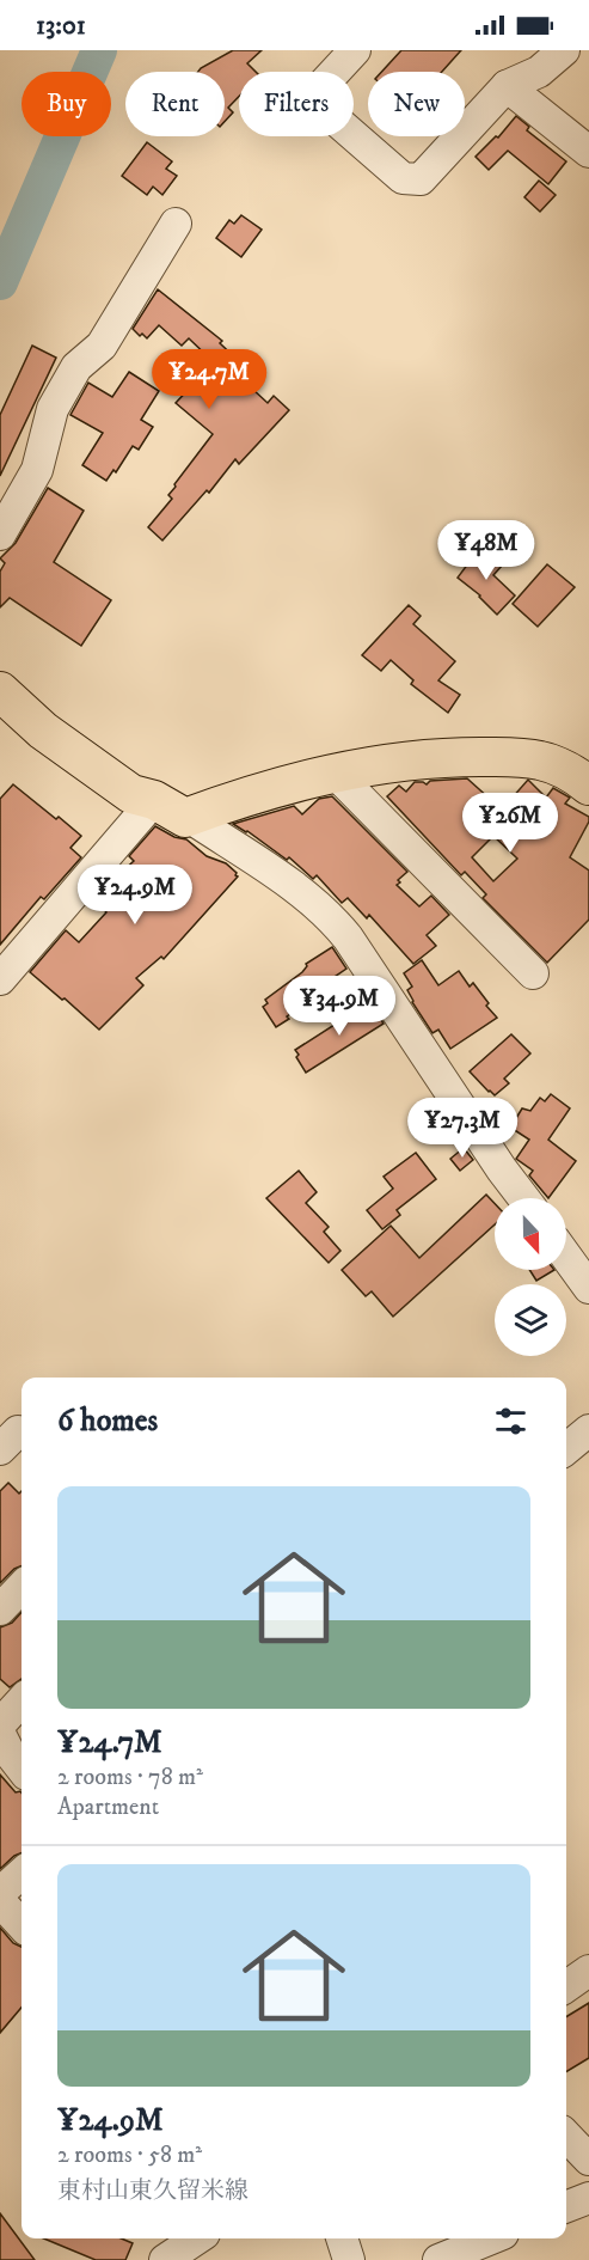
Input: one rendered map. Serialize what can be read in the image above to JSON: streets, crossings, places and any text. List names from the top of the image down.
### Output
{
  "north": "bottom",
  "page": {
    "status": "13:01",
    "chip": [
      "Buy",
      "Rent",
      "Filters",
      "New"
    ],
    "price": [
      "¥24.7M",
      "¥48M",
      "¥26M",
      "¥24.9M",
      "¥34.9M",
      "¥27.3M"
    ],
    "heading": "6 homes",
    "list": [
      {
        "name": "¥24.7M",
        "note": "2 rooms · 78 m² · Apartment"
      },
      {
        "name": "¥24.9M",
        "note": "2 rooms · 58 m² · 東村山東久留米線"
      }
    ]
  }
}
